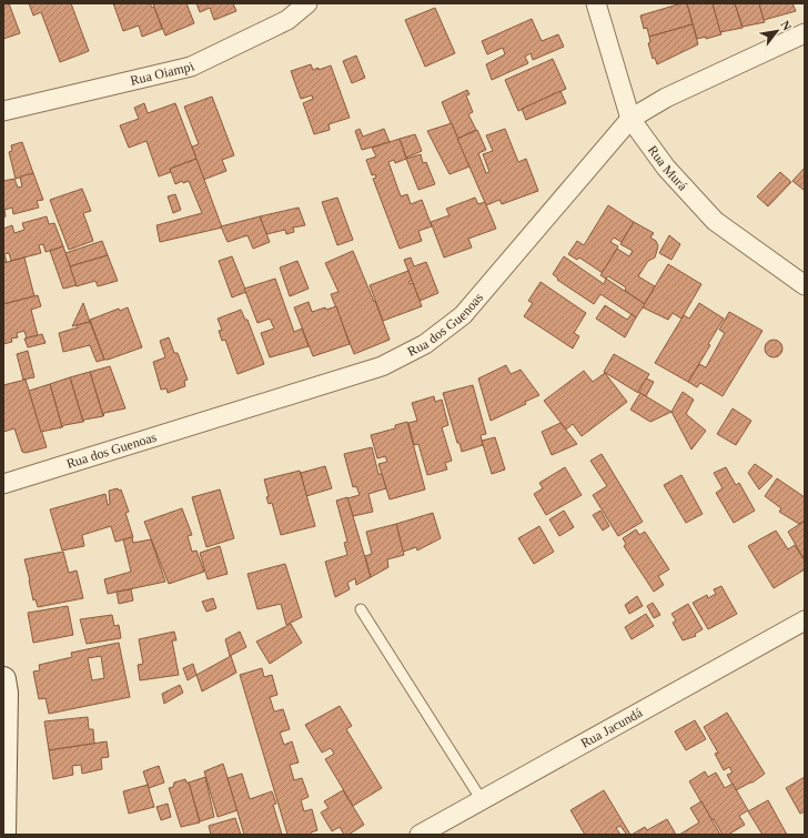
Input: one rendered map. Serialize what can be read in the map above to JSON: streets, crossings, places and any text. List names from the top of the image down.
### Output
{
  "streets": {
    "street": [
      "Rua Oiampi",
      "Rua Murá",
      "Rua dos Guenoas",
      "Rua Jacundá"
    ]
  },
  "crossings": [
    ["Rua Murá", "Rua dos Guenoas"]
  ],
  "north": "top right"
}
